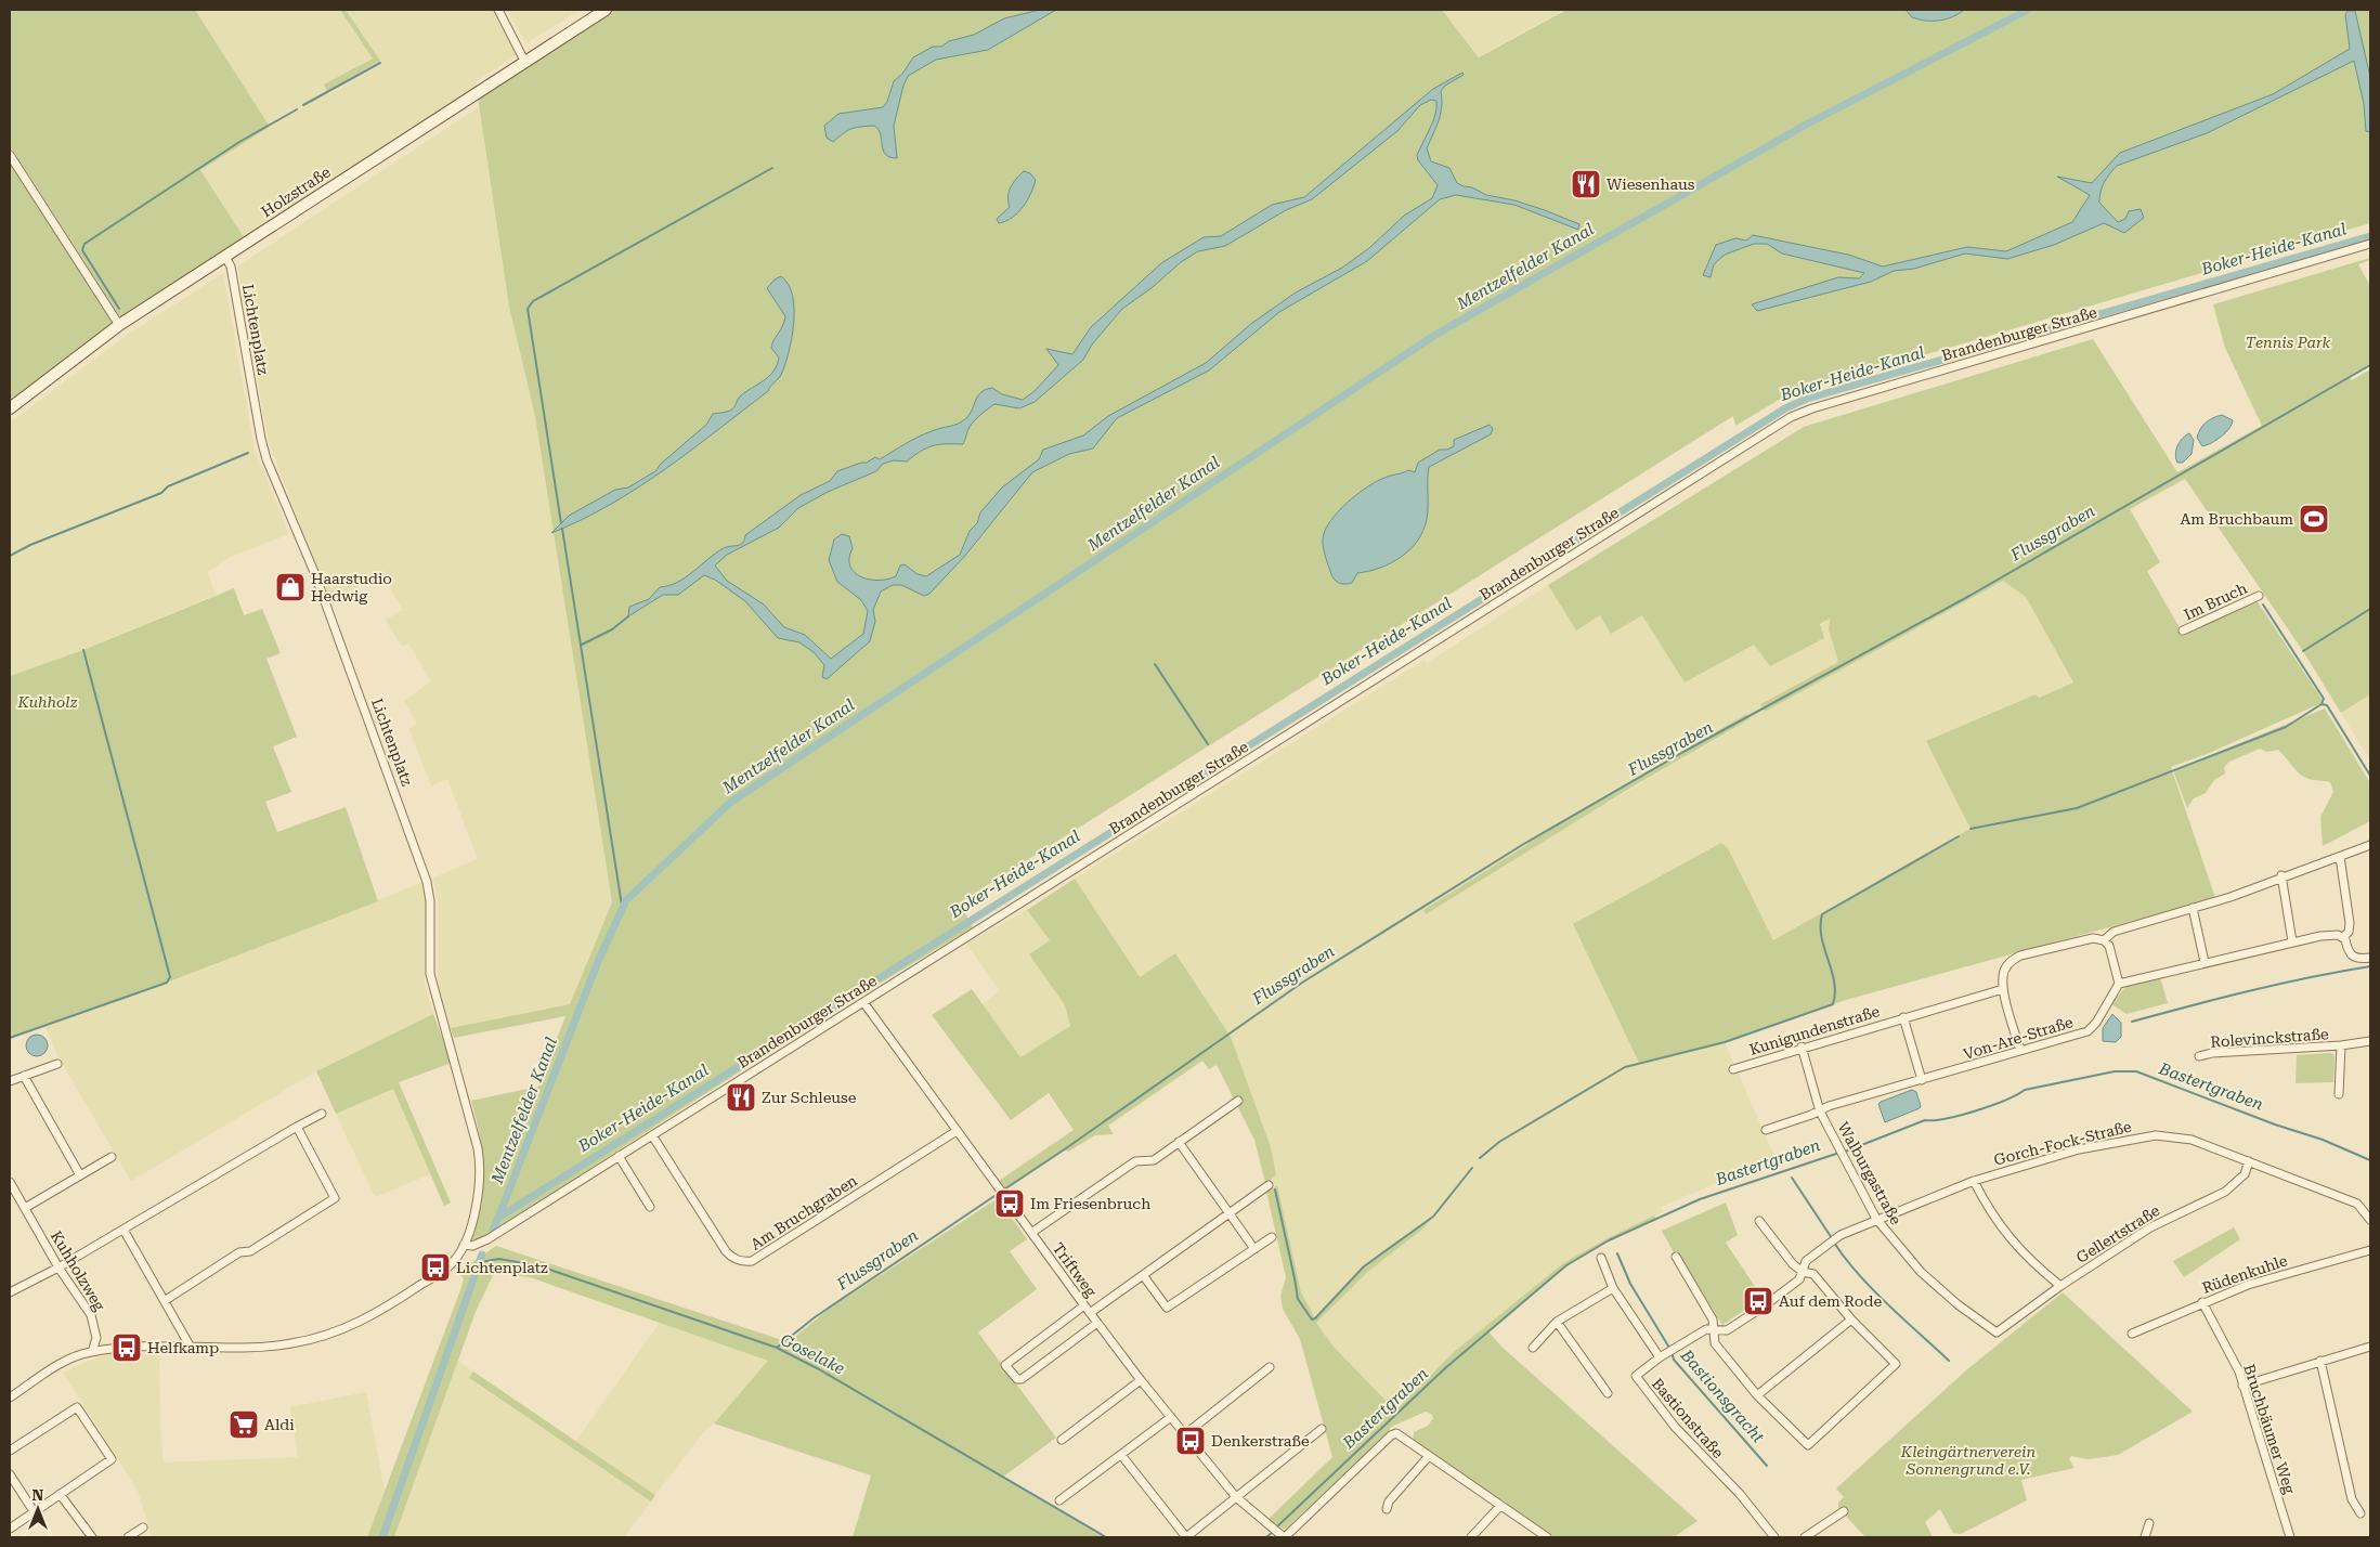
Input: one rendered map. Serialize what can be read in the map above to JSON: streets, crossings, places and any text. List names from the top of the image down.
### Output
{
  "streets": {
    "main road": ["Holzstraße"],
    "street": [
      "Lichtenplatz",
      "Brandenburger Straße",
      "Im Bruch",
      "Kunigundenstraße",
      "Von-Are-Straße",
      "Rolevinckstraße",
      "Gorch-Fock-Straße",
      "Walburgastraße",
      "Am Bruchgraben",
      "Gellertstraße",
      "Triftweg",
      "Kuhholzweg",
      "Rüdenkuhle",
      "Bastionstraße",
      "Bruchbäumer Weg"
    ]
  },
  "crossings": [
    ["Holzstraße", "Lichtenplatz"],
    ["Lichtenplatz", "Brandenburger Straße"],
    ["Lichtenplatz", "Kuhholzweg"],
    ["Brandenburger Straße", "Am Bruchgraben"],
    ["Brandenburger Straße", "Triftweg"],
    ["Kunigundenstraße", "Von-Are-Straße"],
    ["Kunigundenstraße", "Walburgastraße"],
    ["Von-Are-Straße", "Walburgastraße"],
    ["Gorch-Fock-Straße", "Walburgastraße"],
    ["Gorch-Fock-Straße", "Gellertstraße"],
    ["Gorch-Fock-Straße", "Bastionstraße"],
    ["Walburgastraße", "Gellertstraße"],
    ["Am Bruchgraben", "Triftweg"],
    ["Rüdenkuhle", "Bruchbäumer Weg"]
  ],
  "water": [
    "Boker-Heide-Kanal",
    "Mentzelfelder Kanal",
    "Flussgraben",
    "Bastertgraben",
    "Goselake",
    "Bastionsgracht"
  ],
  "parks": ["Tennis Park", "Kuhholz", "Kleingärtnerverein Sonnengrund e.V."],
  "places": {
    "restaurant": ["Wiesenhaus", "Zur Schleuse"],
    "sports": ["Am Bruchbaum"],
    "shop": ["Haarstudio Hedwig"],
    "bus stop": [
      "Im Friesenbruch",
      "Lichtenplatz",
      "Auf dem Rode",
      "Helfkamp",
      "Denkerstraße"
    ],
    "supermarket": ["Aldi"]
  },
  "north": "top"
}
